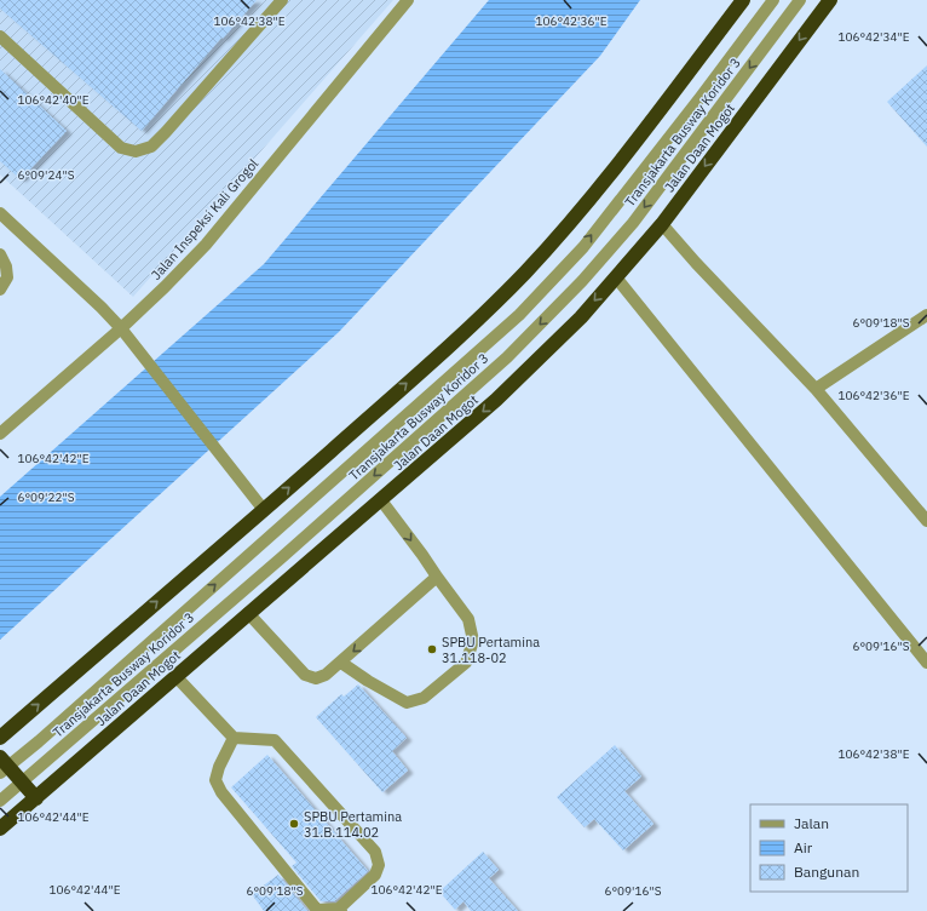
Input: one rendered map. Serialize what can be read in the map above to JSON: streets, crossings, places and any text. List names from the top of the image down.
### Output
{
  "streets": {
    "highway": ["Jalan Daan Mogot"],
    "street": ["Transjakarta Busway Koridor 3", "Jalan Inspeksi Kali Grogol"]
  },
  "places": ["SPBU Pertamina 31.118-02", "SPBU Pertamina 31.B.114.02"],
  "legend": ["Jalan", "Air", "Bangunan"],
  "coordinates": [
    "106°42'38\"E",
    "106°42'36\"E",
    "106°42'34\"E",
    "106°42'40\"E",
    "6°09'24\"S",
    "6°09'18\"S",
    "106°42'42\"E",
    "6°09'22\"S",
    "6°09'16\"S",
    "106°42'44\"E"
  ]
}
